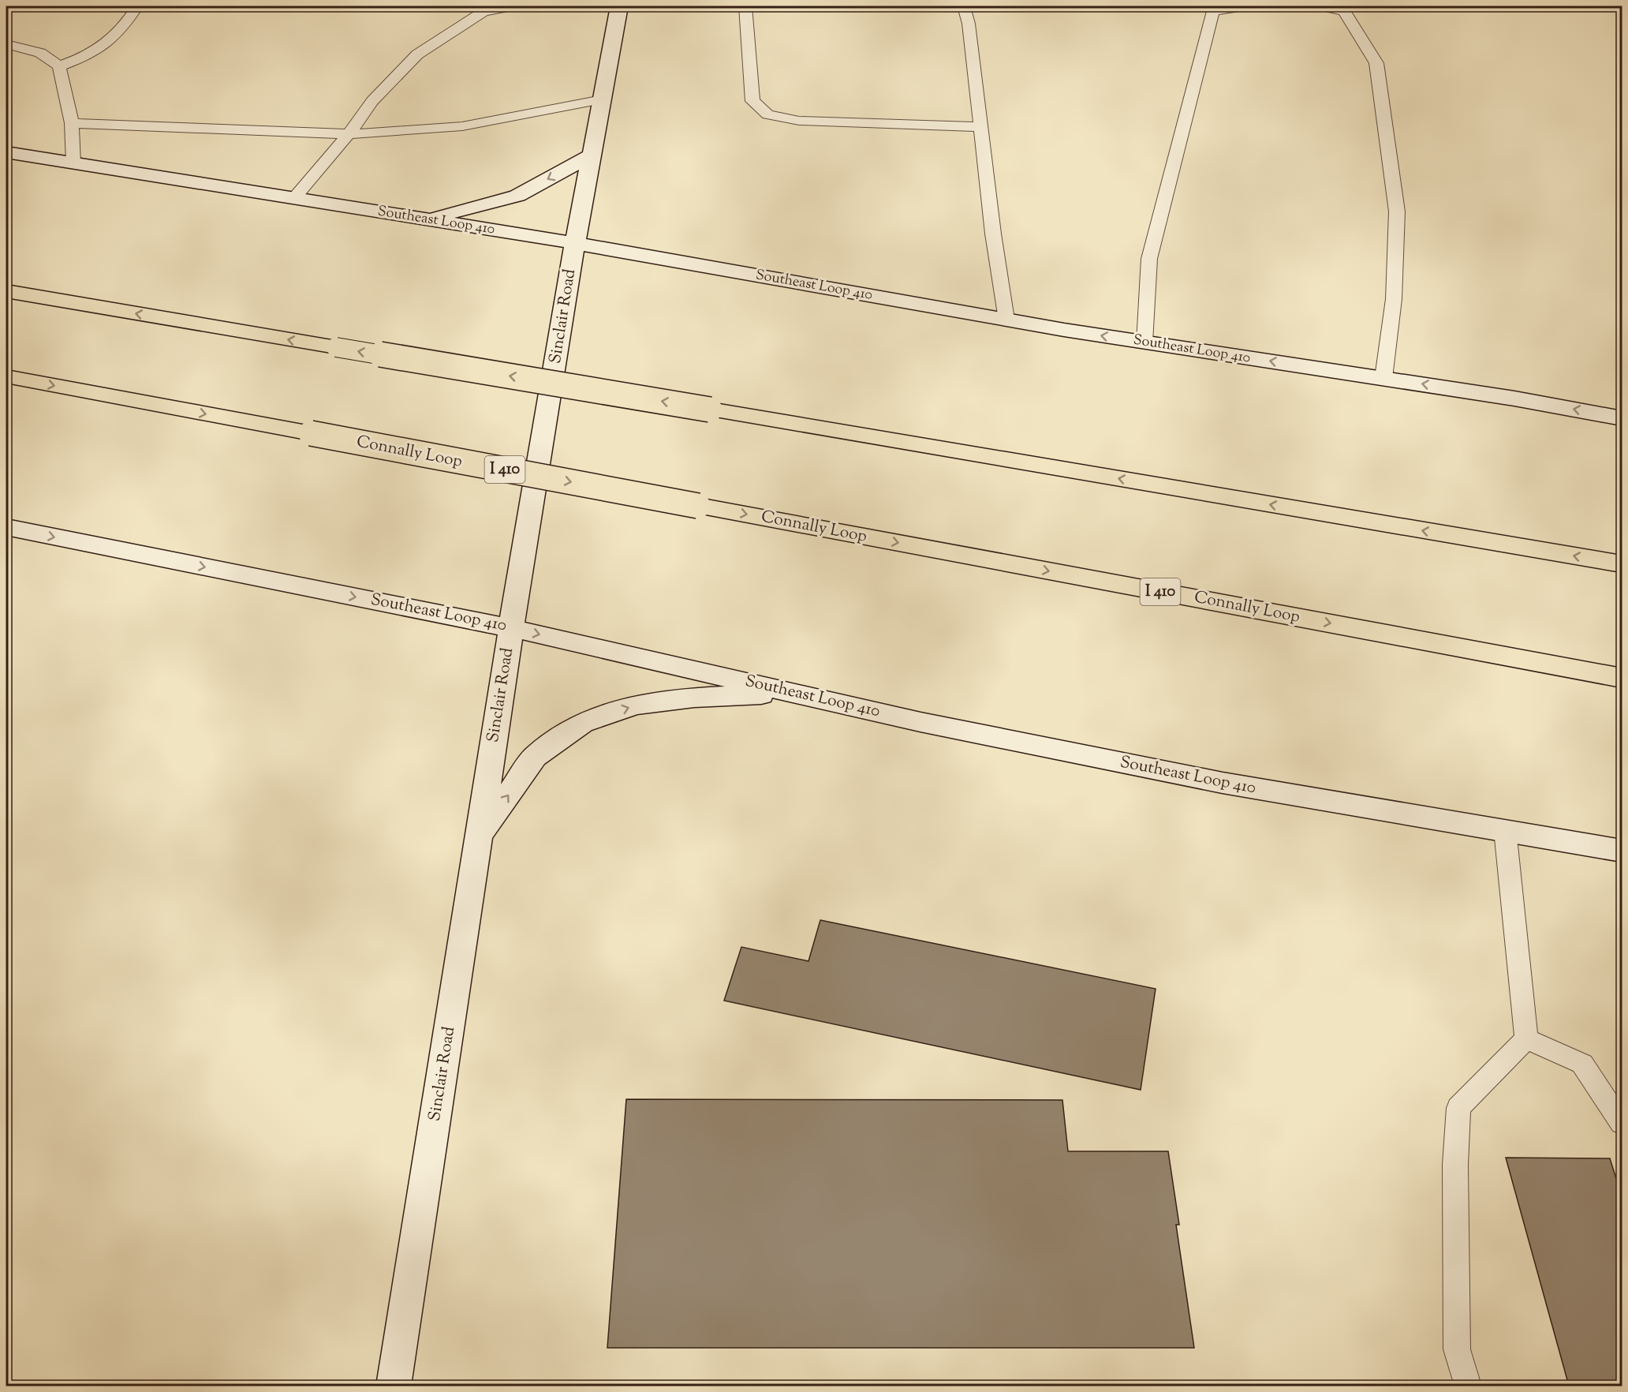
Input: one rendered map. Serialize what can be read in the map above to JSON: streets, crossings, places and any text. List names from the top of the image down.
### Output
{
  "streets": {
    "highway": ["Connally Loop", "I 410"],
    "main road": ["Southeast Loop 410", "Sinclair Road"]
  },
  "crossings": [
    ["Southeast Loop 410", "Sinclair Road"]
  ]
}
